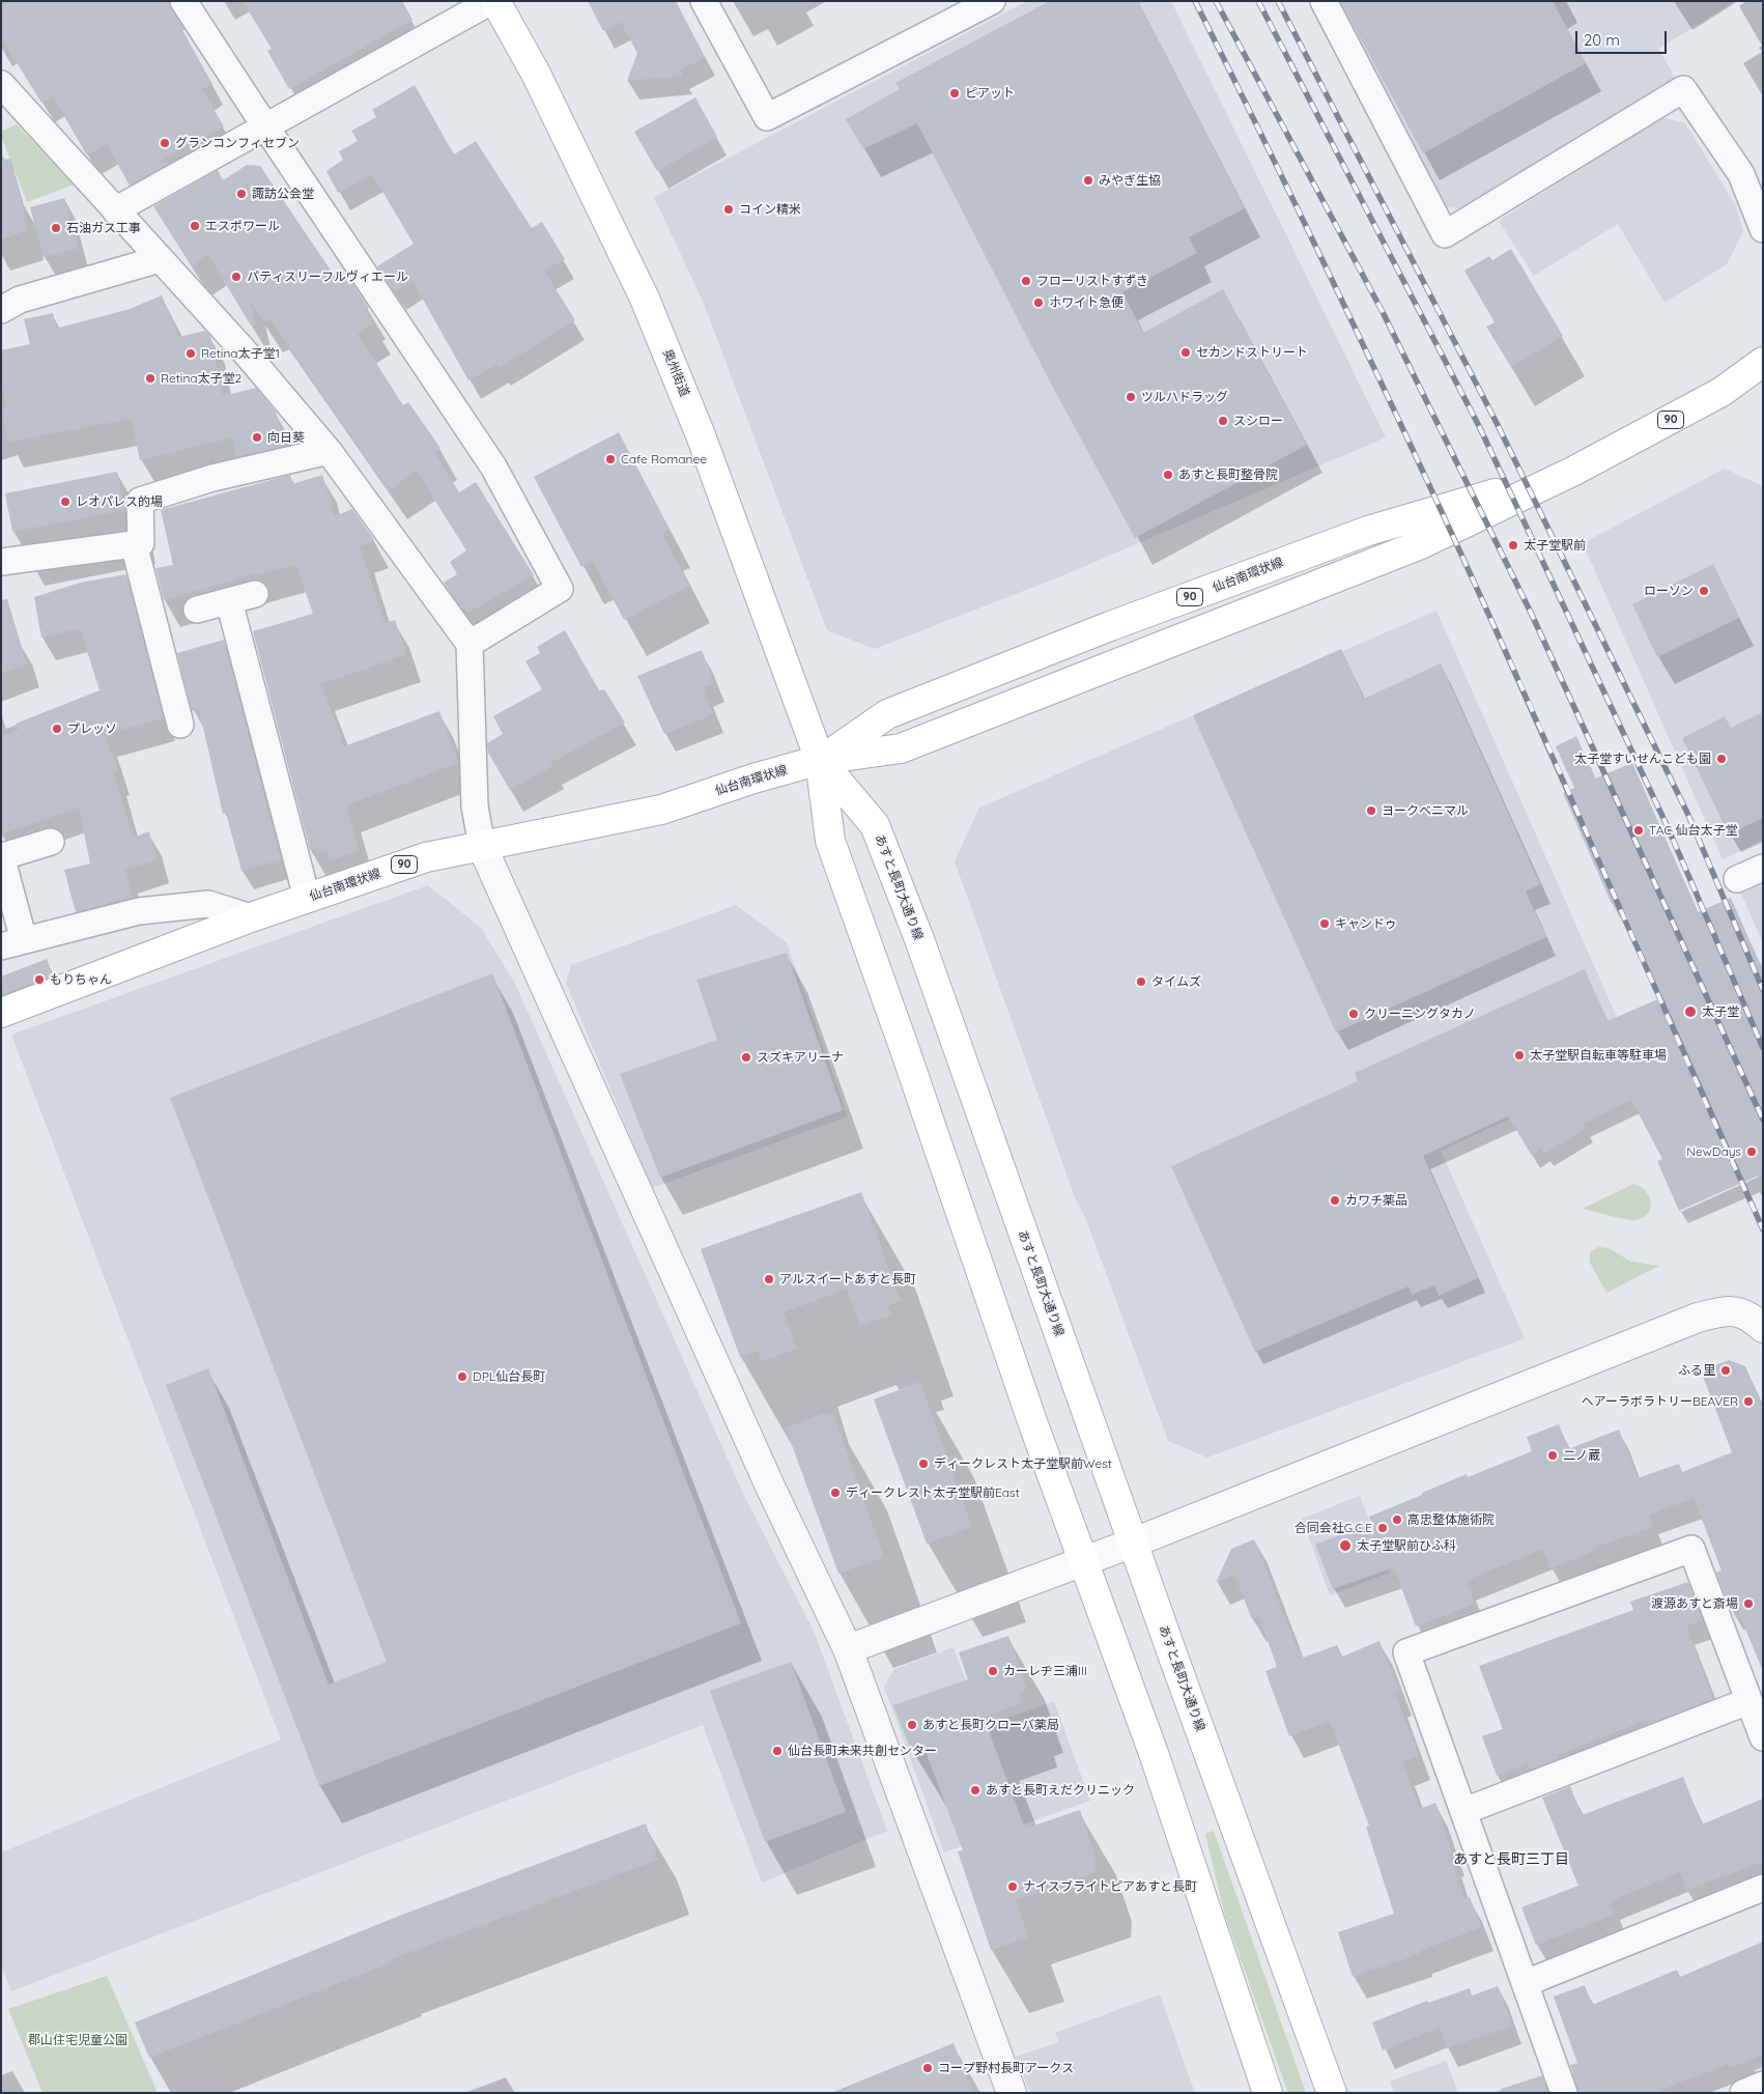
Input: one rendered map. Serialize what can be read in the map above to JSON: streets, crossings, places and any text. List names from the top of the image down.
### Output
{
  "streets": {
    "main road": [
      "奥州街道",
      "90",
      "仙台南環状線",
      "あすと長町大通り線"
    ]
  },
  "crossings": [
    ["奥州街道", "仙台南環状線"],
    ["奥州街道", "あすと長町大通り線"],
    ["仙台南環状線", "あすと長町大通り線"]
  ],
  "districts": ["あすと長町三丁目"],
  "parks": ["郡山住宅児童公園"],
  "places": [
    "ピアット",
    "グランコンフィセブン",
    "みやぎ生協",
    "諏訪公会堂",
    "コイン精米",
    "エスポワール",
    "石油ガス工事",
    "パティスリーフルヴィエール",
    "フローリストすずき",
    "ホワイト急便",
    "セカンドストリート",
    "Retina太子堂1",
    "Retina太子堂2",
    "ツルハドラッグ",
    "スシロー",
    "向日葵",
    "Cafe Romanee",
    "あすと長町整骨院",
    "レオパレス的場",
    "太子堂駅前",
    "ローソン",
    "プレッソ",
    "太子堂すいせんこども園",
    "ヨークベニマル",
    "TAC 仙台太子堂",
    "キャンドゥ",
    "もりちゃん",
    "タイムズ",
    "太子堂",
    "クリーニングタカノ",
    "太子堂駅自転車等駐車場",
    "スズキアリーナ",
    "NewDays",
    "カワチ薬品",
    "アルスイートあすと長町",
    "ふる里",
    "DPL仙台長町",
    "ヘアーラボラトリーBEAVER",
    "二ノ蔵",
    "ディークレスト太子堂駅前West",
    "ディークレスト太子堂駅前East",
    "高忠整体施術院",
    "合同会社G.C.E",
    "太子堂駅前ひふ科",
    "渡源あすと斎場",
    "カーレヂ三浦III",
    "あすと長町クローバ薬局",
    "仙台長町未来共創センター",
    "あすと長町えだクリニック",
    "ナイスブライトピアあすと長町",
    "コープ野村長町アークス"
  ],
  "scale_bar": "20 m"
}
